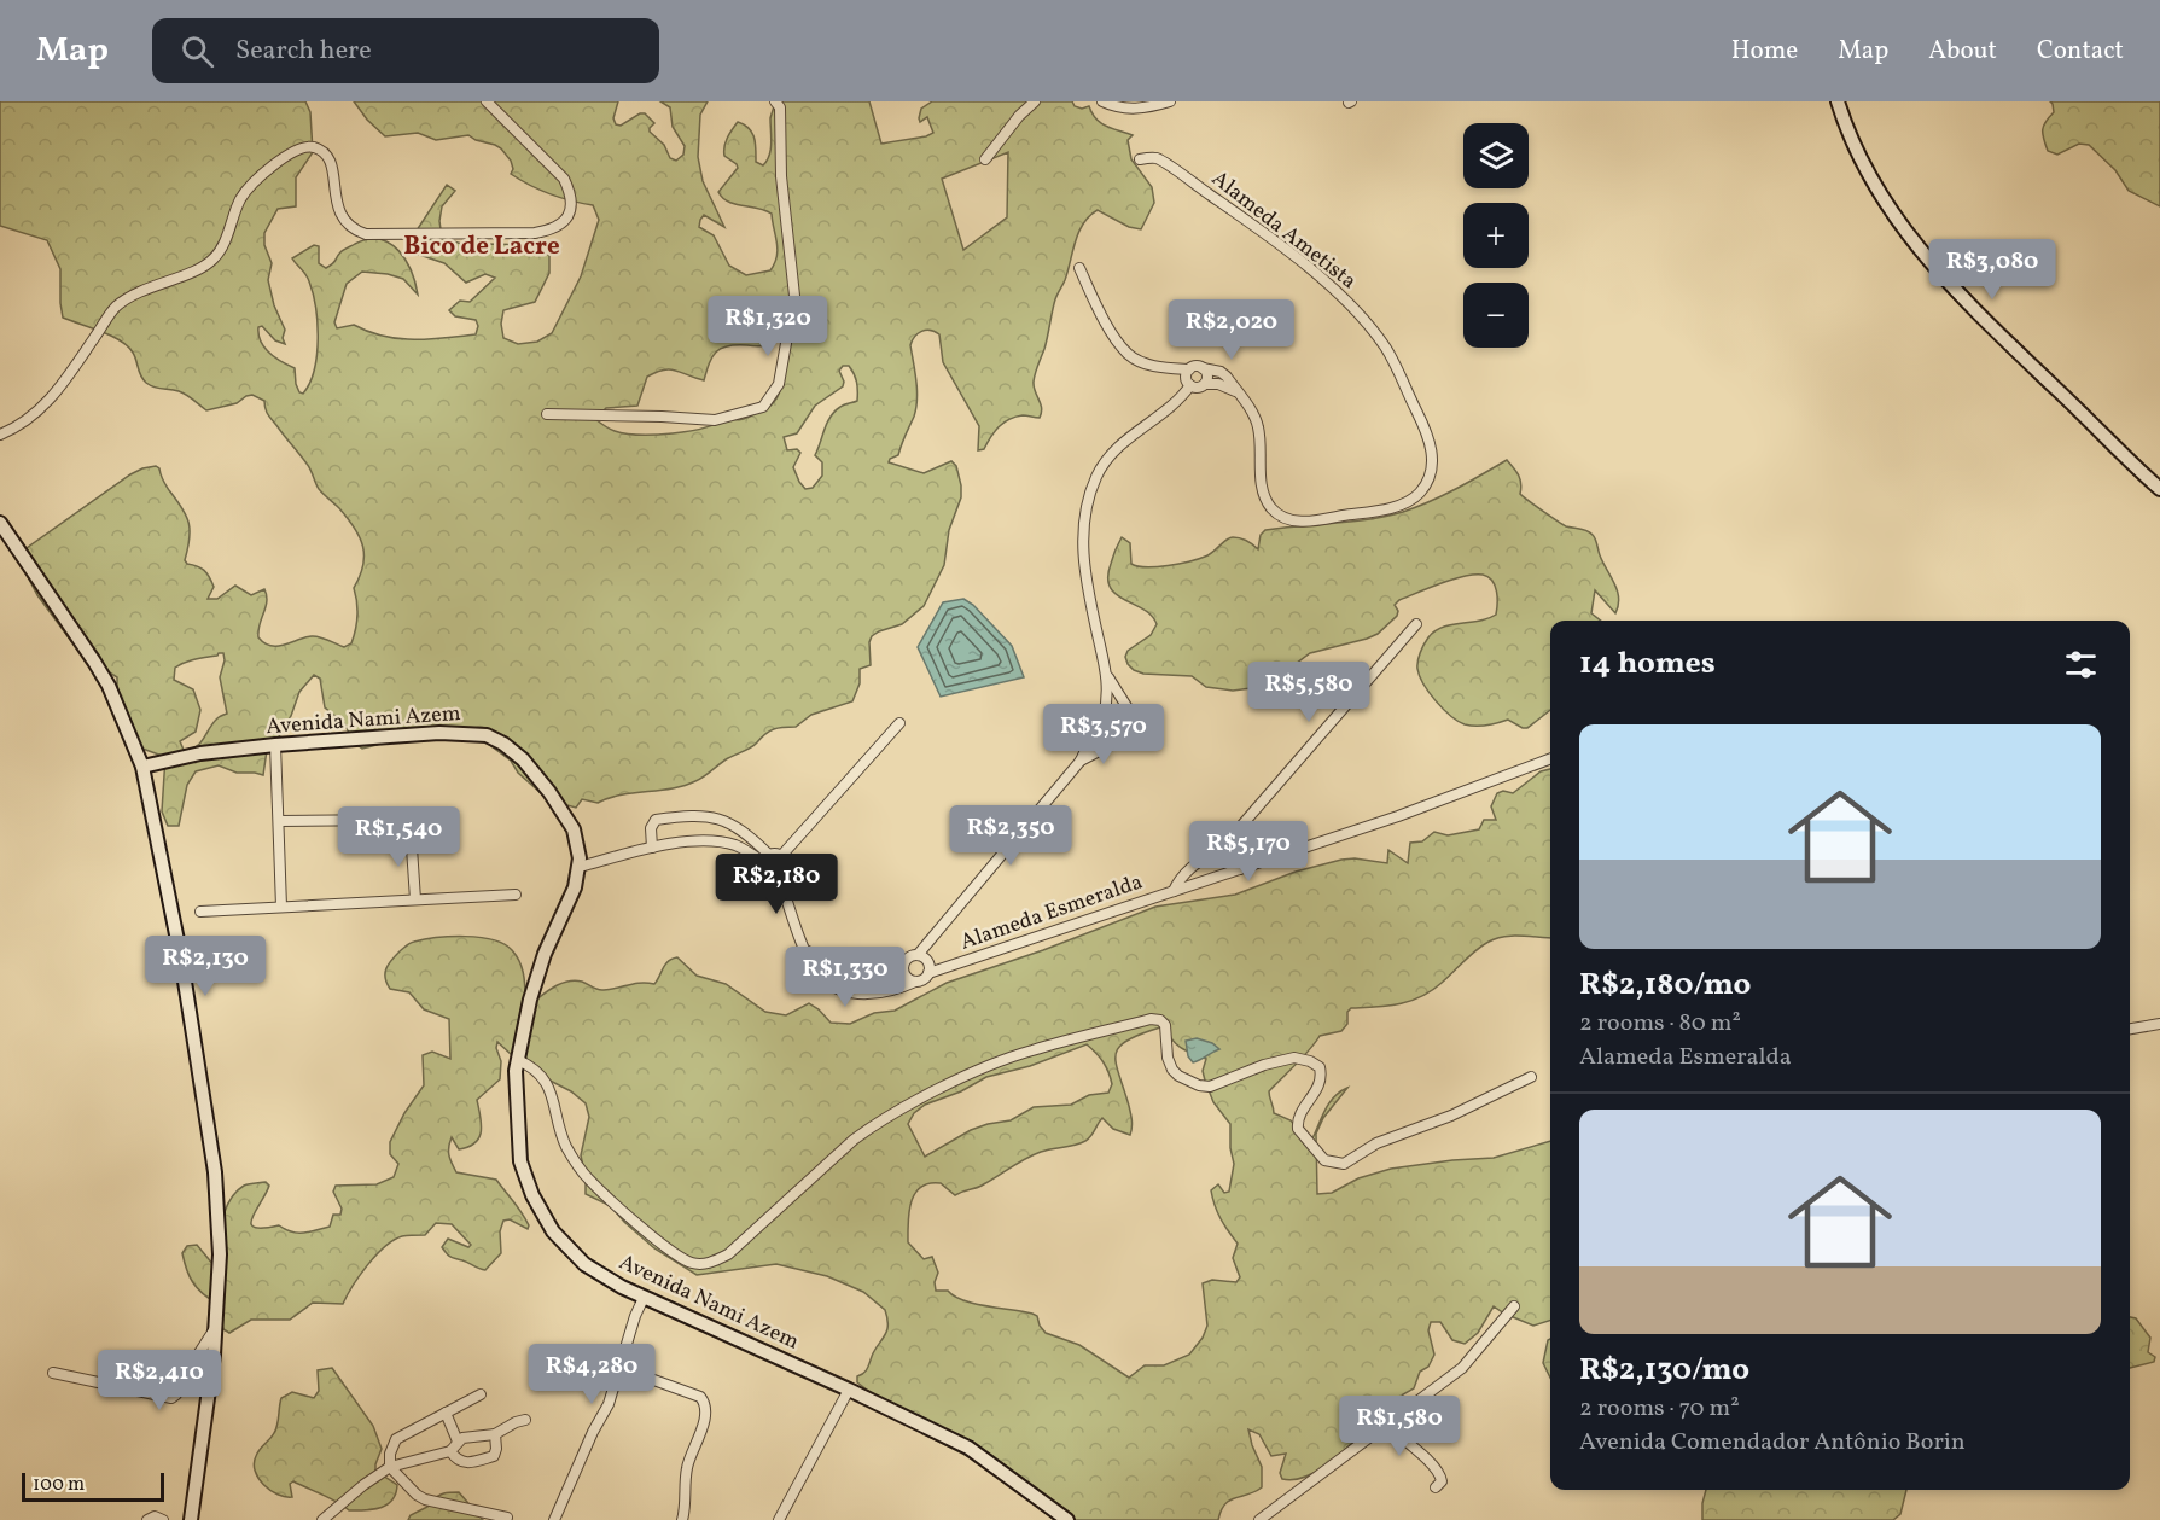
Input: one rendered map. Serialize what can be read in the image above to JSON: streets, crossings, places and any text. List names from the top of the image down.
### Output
{
  "streets": {
    "main road": ["Avenida Nami Azem"],
    "street": ["Alameda Ametista", "Alameda Esmeralda"]
  },
  "districts": ["Bico de Lacre"],
  "scale_bar": "100 m",
  "page": {
    "header": "Map",
    "search": "Search here",
    "nav": [
      "Home",
      "Map",
      "About",
      "Contact"
    ],
    "map_buttons": ["+", "−"],
    "price": [
      "R$3,080",
      "R$1,320",
      "R$2,020",
      "R$5,580",
      "R$3,570",
      "R$2,350",
      "R$1,540",
      "R$5,170",
      "R$2,180",
      "R$2,130",
      "R$1,330",
      "R$4,280",
      "R$2,410",
      "R$1,580"
    ],
    "heading": "14 homes",
    "list": [
      {
        "name": "R$2,180/mo",
        "note": "2 rooms · 80 m² · Alameda Esmeralda"
      },
      {
        "name": "R$2,130/mo",
        "note": "2 rooms · 70 m² · Avenida Comendador Antônio Borin"
      }
    ],
    "scale": "100 m"
  }
}
